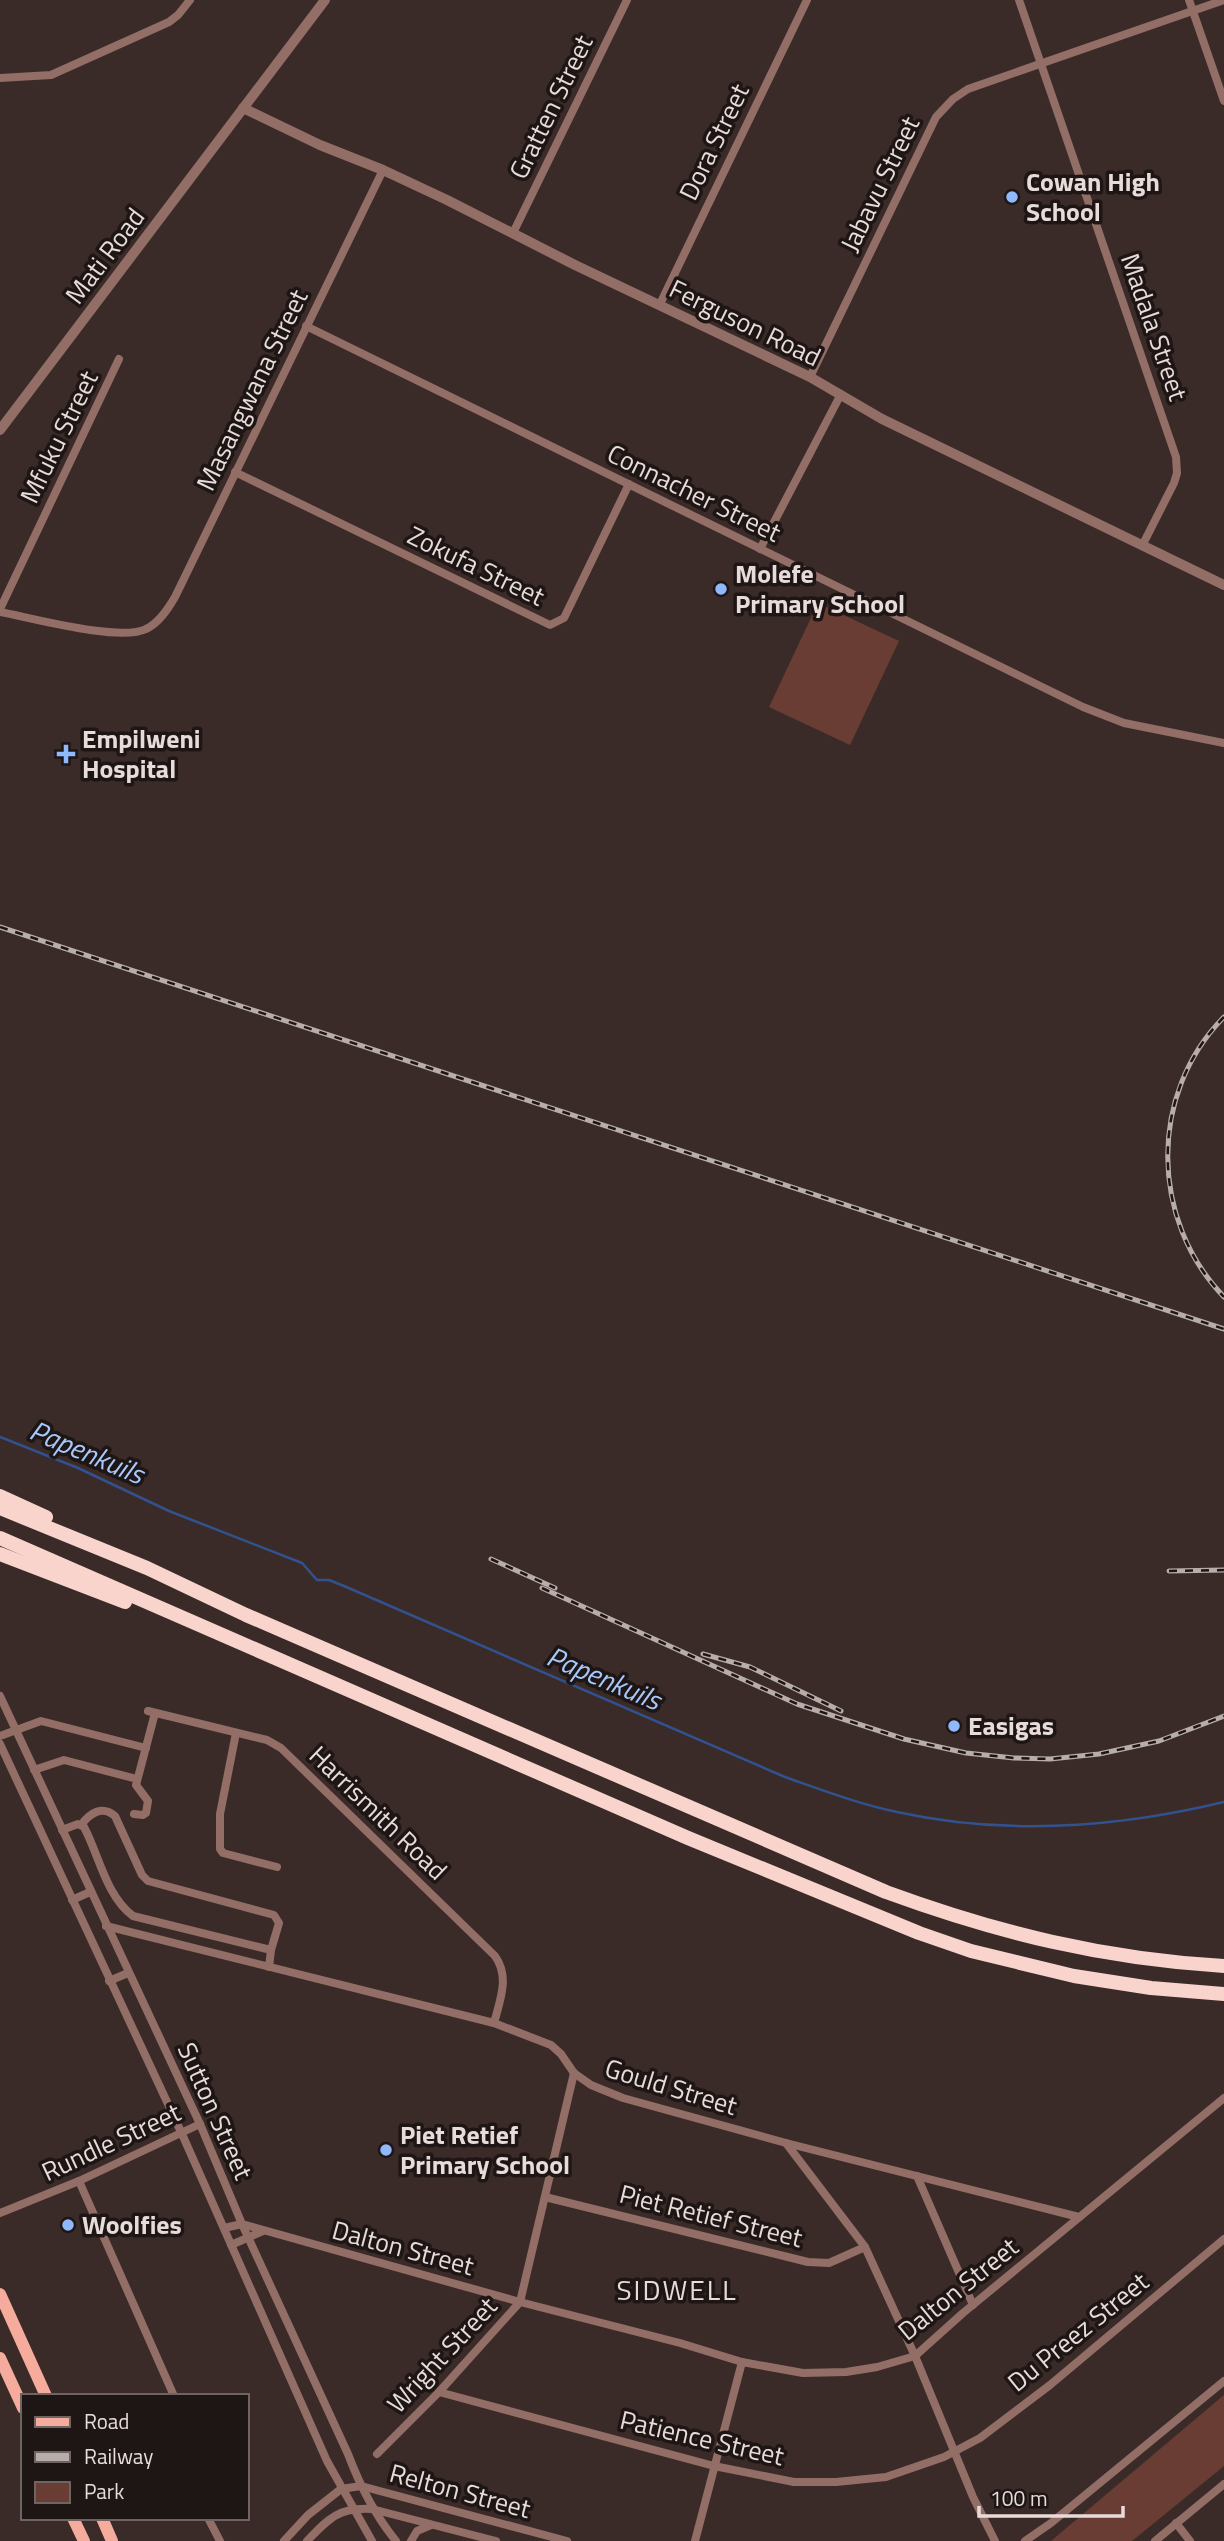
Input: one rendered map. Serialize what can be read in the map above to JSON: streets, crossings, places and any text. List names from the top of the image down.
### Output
{
  "streets": {
    "street": [
      "Gratten Street",
      "Dora Street",
      "Jabavu Street",
      "Mati Road",
      "Ferguson Road",
      "Madala Street",
      "Masangwana Street",
      "Mfuku Street",
      "Connacher Street",
      "Zokufa Street",
      "Harrismith Road",
      "Gould Street",
      "Sutton Street",
      "Rundle Street",
      "Piet Retief Street",
      "Dalton Street",
      "Du Preez Street",
      "Wright Street",
      "Patience Street",
      "Relton Street"
    ]
  },
  "crossings": [
    ["Gratten Street", "Ferguson Road"],
    ["Dora Street", "Ferguson Road"],
    ["Jabavu Street", "Ferguson Road"],
    ["Jabavu Street", "Madala Street"],
    ["Mati Road", "Ferguson Road"],
    ["Ferguson Road", "Madala Street"],
    ["Ferguson Road", "Masangwana Street"],
    ["Masangwana Street", "Mfuku Street"],
    ["Masangwana Street", "Connacher Street"],
    ["Masangwana Street", "Zokufa Street"],
    ["Connacher Street", "Zokufa Street"],
    ["Harrismith Road", "Gould Street"],
    ["Gould Street", "Sutton Street"],
    ["Gould Street", "Dalton Street"],
    ["Gould Street", "Wright Street"],
    ["Sutton Street", "Rundle Street"],
    ["Sutton Street", "Dalton Street"],
    ["Sutton Street", "Relton Street"],
    ["Piet Retief Street", "Wright Street"],
    ["Dalton Street", "Wright Street"],
    ["Du Preez Street", "Patience Street"],
    ["Wright Street", "Patience Street"]
  ],
  "districts": ["SIDWELL"],
  "water": ["Papenkuils"],
  "places": {
    "other": [
      "Cowan High School",
      "Molefe Primary School",
      "Easigas",
      "Piet Retief Primary School",
      "Woolfies"
    ],
    "health": ["Empilweni Hospital"]
  },
  "legend": ["Road", "Railway", "Park"],
  "scale_bar": "100 m"
}
